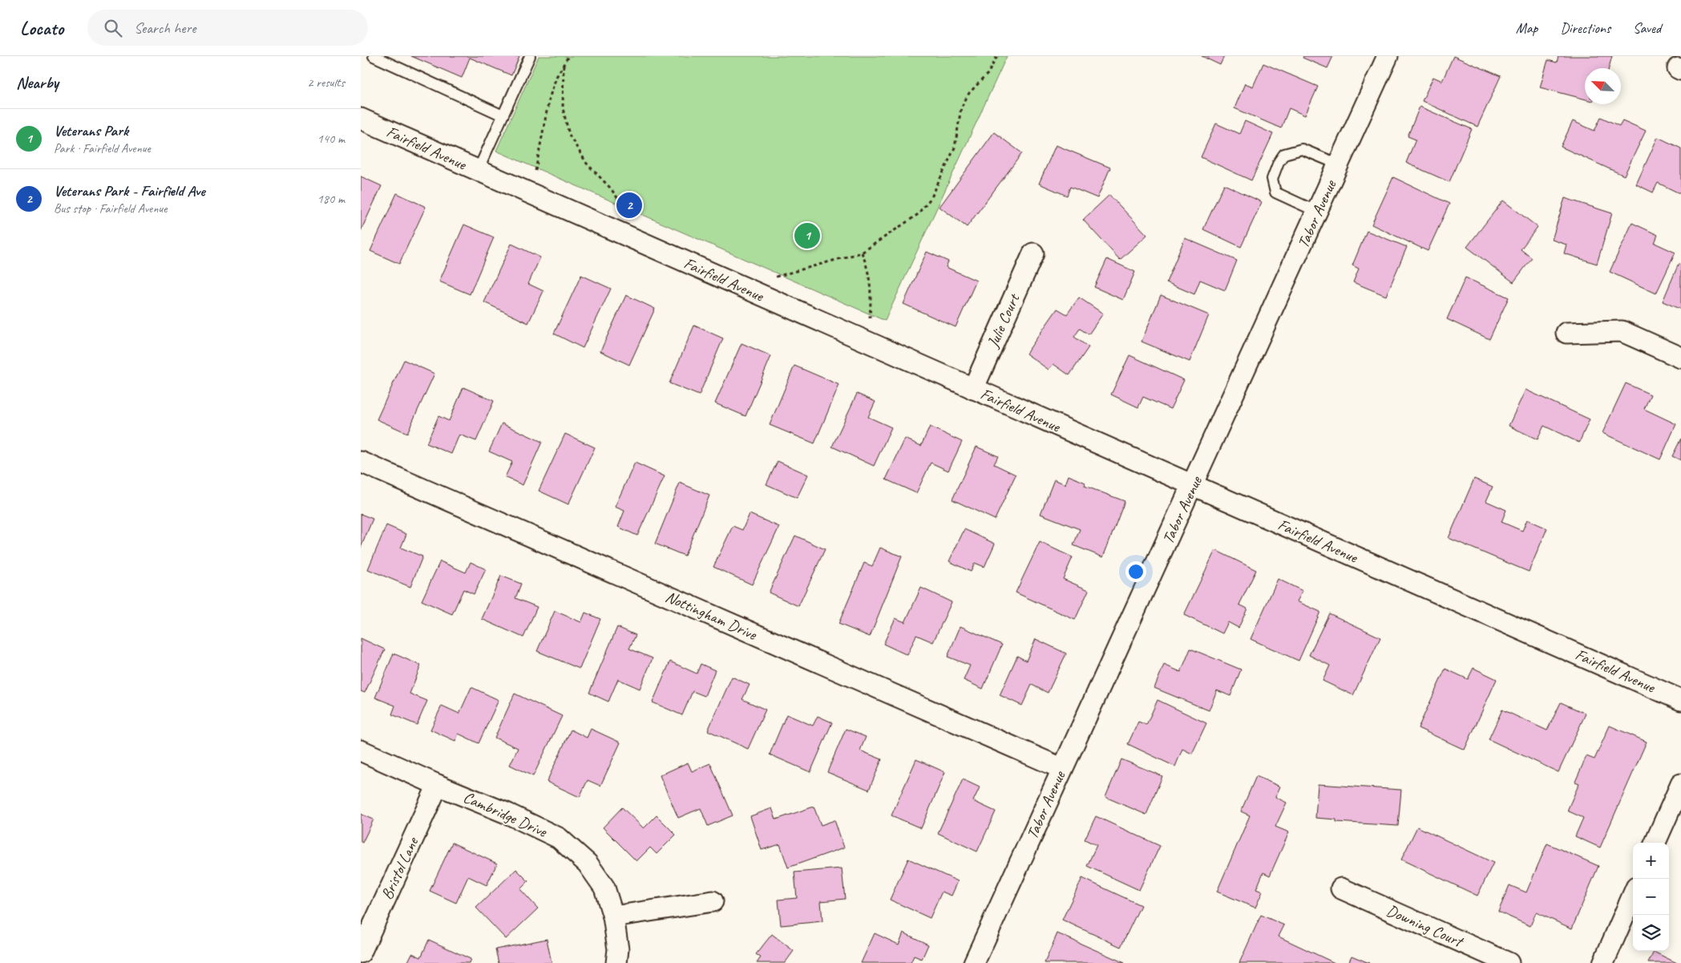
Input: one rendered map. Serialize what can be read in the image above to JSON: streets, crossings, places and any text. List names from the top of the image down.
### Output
{
  "streets": {
    "street": [
      "Fairfield Avenue",
      "Tabor Avenue",
      "Julie Court",
      "Nottingham Drive",
      "Cambridge Drive",
      "Bristol Lane",
      "Downing Court"
    ]
  },
  "crossings": [
    ["Fairfield Avenue", "Tabor Avenue"],
    ["Fairfield Avenue", "Julie Court"],
    ["Tabor Avenue", "Nottingham Drive"],
    ["Cambridge Drive", "Bristol Lane"]
  ],
  "north": "top left",
  "page": {
    "header": "Locato",
    "search": "Search here",
    "nav": ["Map", "Directions", "Saved"],
    "heading": ["Nearby", "2 results"],
    "list": [
      {
        "mark": "1",
        "name": "Veterans Park",
        "note": "Park · Fairfield Avenue",
        "value": "140 m"
      },
      {
        "mark": "2",
        "name": "Veterans Park - Fairfield Ave",
        "note": "Bus stop · Fairfield Avenue",
        "value": "180 m"
      }
    ],
    "pins": ["2", "1"],
    "map_buttons": ["+", "−"]
  }
}
